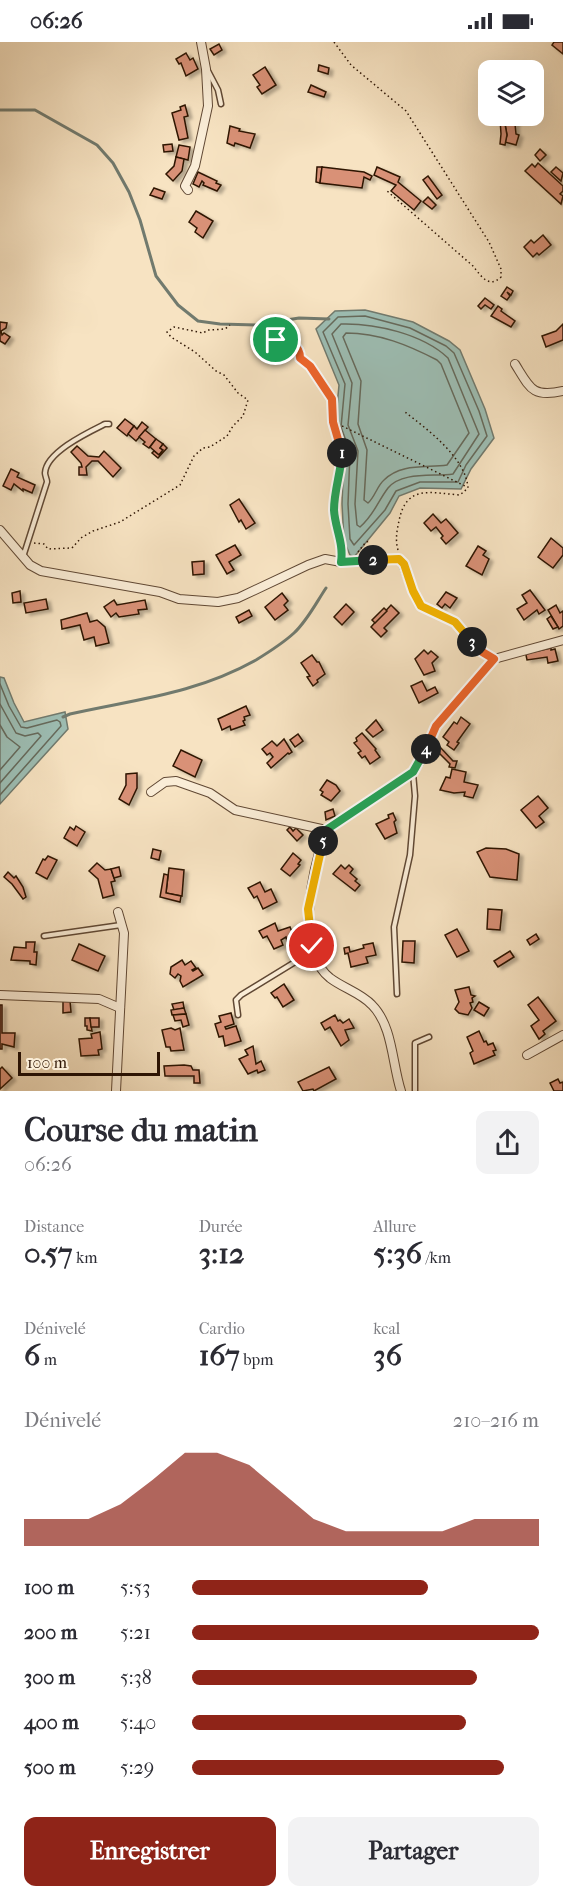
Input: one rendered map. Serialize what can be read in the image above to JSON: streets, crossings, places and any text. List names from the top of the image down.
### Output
{
  "scale_bar": "100 m",
  "page": {
    "status": "06:26",
    "pins": [
      "1",
      "2",
      "3",
      "4",
      "5"
    ],
    "scale": "100 m",
    "heading": ["Course du matin", "06:26"],
    "stats": [
      ["Distance", "0.57 km"],
      ["Durée", "3:12"],
      ["Allure", "5:36 /km"],
      ["Dénivelé", "6 m"],
      ["Cardio", "167 bpm"],
      ["kcal", "36"]
    ],
    "chart": ["Dénivelé", "210–216 m"],
    "list": [
      {
        "name": "100 m",
        "note": "5:53"
      },
      {
        "name": "200 m",
        "note": "5:21"
      },
      {
        "name": "300 m",
        "note": "5:38"
      },
      {
        "name": "400 m",
        "note": "5:40"
      },
      {
        "name": "500 m",
        "note": "5:29"
      }
    ],
    "buttons": ["Enregistrer", "Partager"]
  }
}
